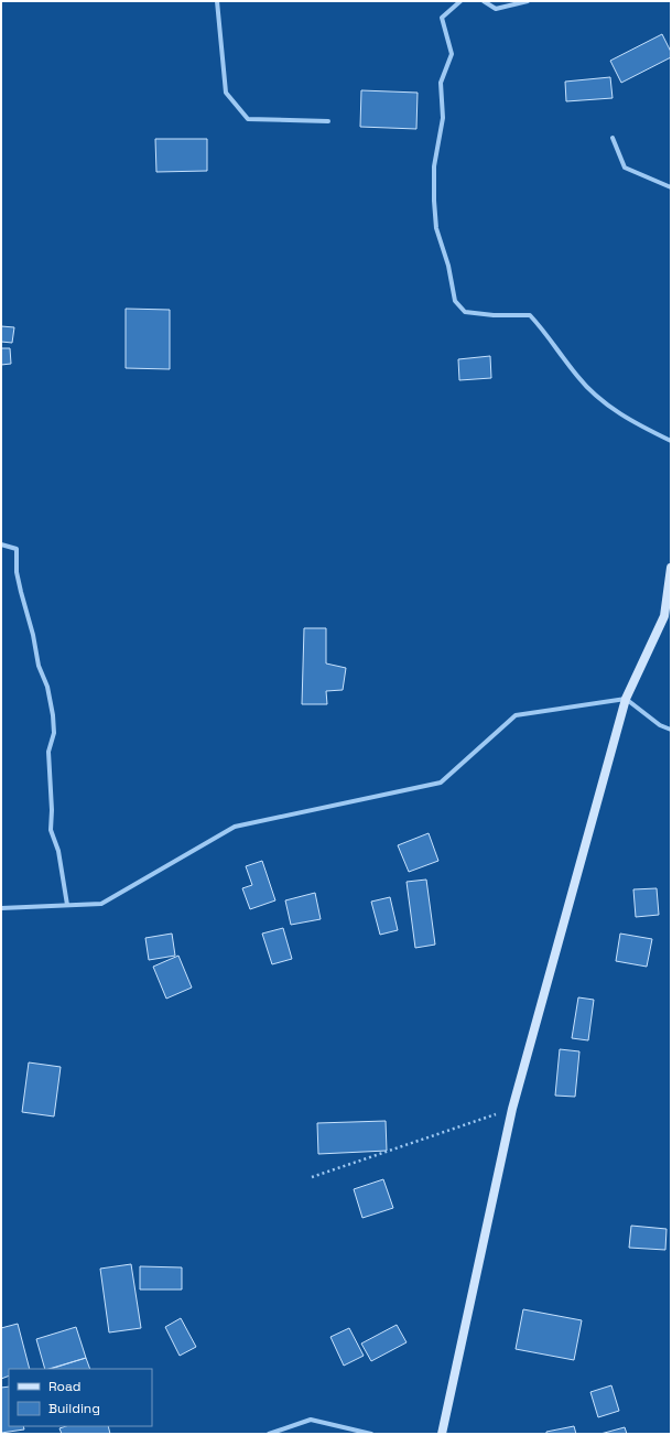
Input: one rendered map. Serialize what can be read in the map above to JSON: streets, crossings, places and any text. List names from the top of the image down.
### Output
{
  "legend": ["Road", "Building"]
}
